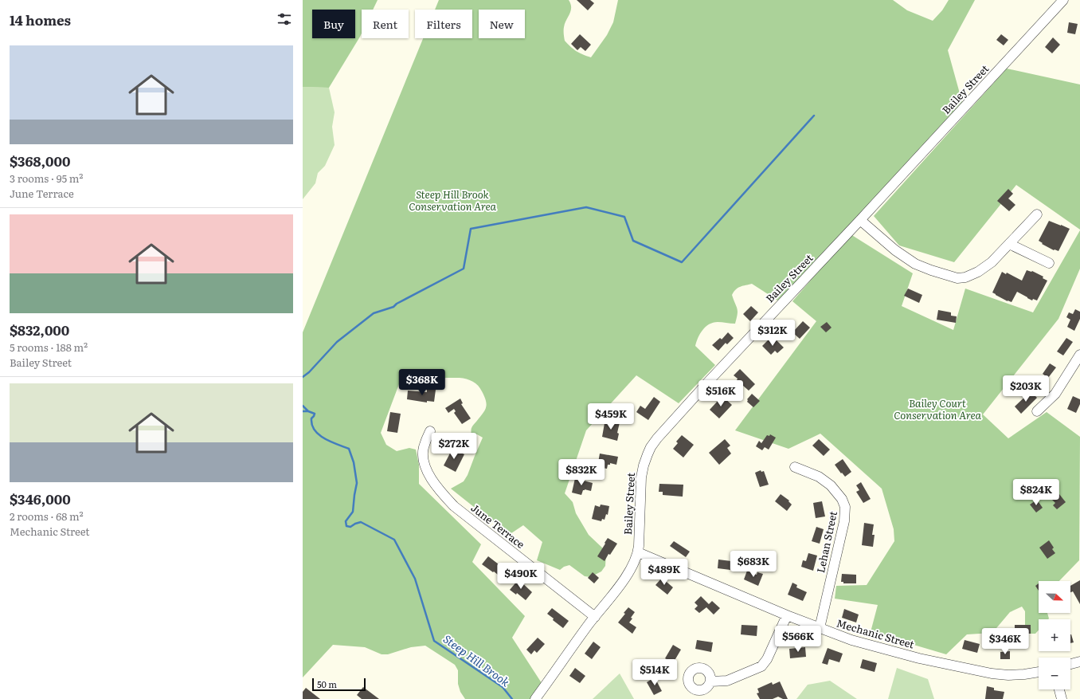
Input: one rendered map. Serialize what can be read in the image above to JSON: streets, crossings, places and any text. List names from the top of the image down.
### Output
{
  "streets": {
    "street": [
      "Bailey Street",
      "June Terrace",
      "Lehan Street",
      "Mechanic Street"
    ]
  },
  "crossings": [
    ["Bailey Street", "June Terrace"],
    ["Bailey Street", "Mechanic Street"],
    ["Lehan Street", "Mechanic Street"]
  ],
  "water": ["Steep Hill Brook"],
  "parks": ["Steep Hill Brook Conservation Area", "Bailey Court Conservation Area"],
  "scale_bar": "50 m",
  "north": "right",
  "page": {
    "heading": "14 homes",
    "chip": [
      "Buy",
      "Rent",
      "Filters",
      "New"
    ],
    "list": [
      {
        "name": "$368,000",
        "note": "3 rooms · 95 m² · June Terrace"
      },
      {
        "name": "$832,000",
        "note": "5 rooms · 188 m² · Bailey Street"
      },
      {
        "name": "$346,000",
        "note": "2 rooms · 68 m² · Mechanic Street"
      }
    ],
    "price": [
      "$312K",
      "$368K",
      "$203K",
      "$516K",
      "$459K",
      "$272K",
      "$832K",
      "$824K",
      "$683K",
      "$489K",
      "$490K",
      "$566K",
      "$346K",
      "$514K"
    ],
    "map_buttons": ["+", "−"],
    "scale": "50 m"
  }
}
